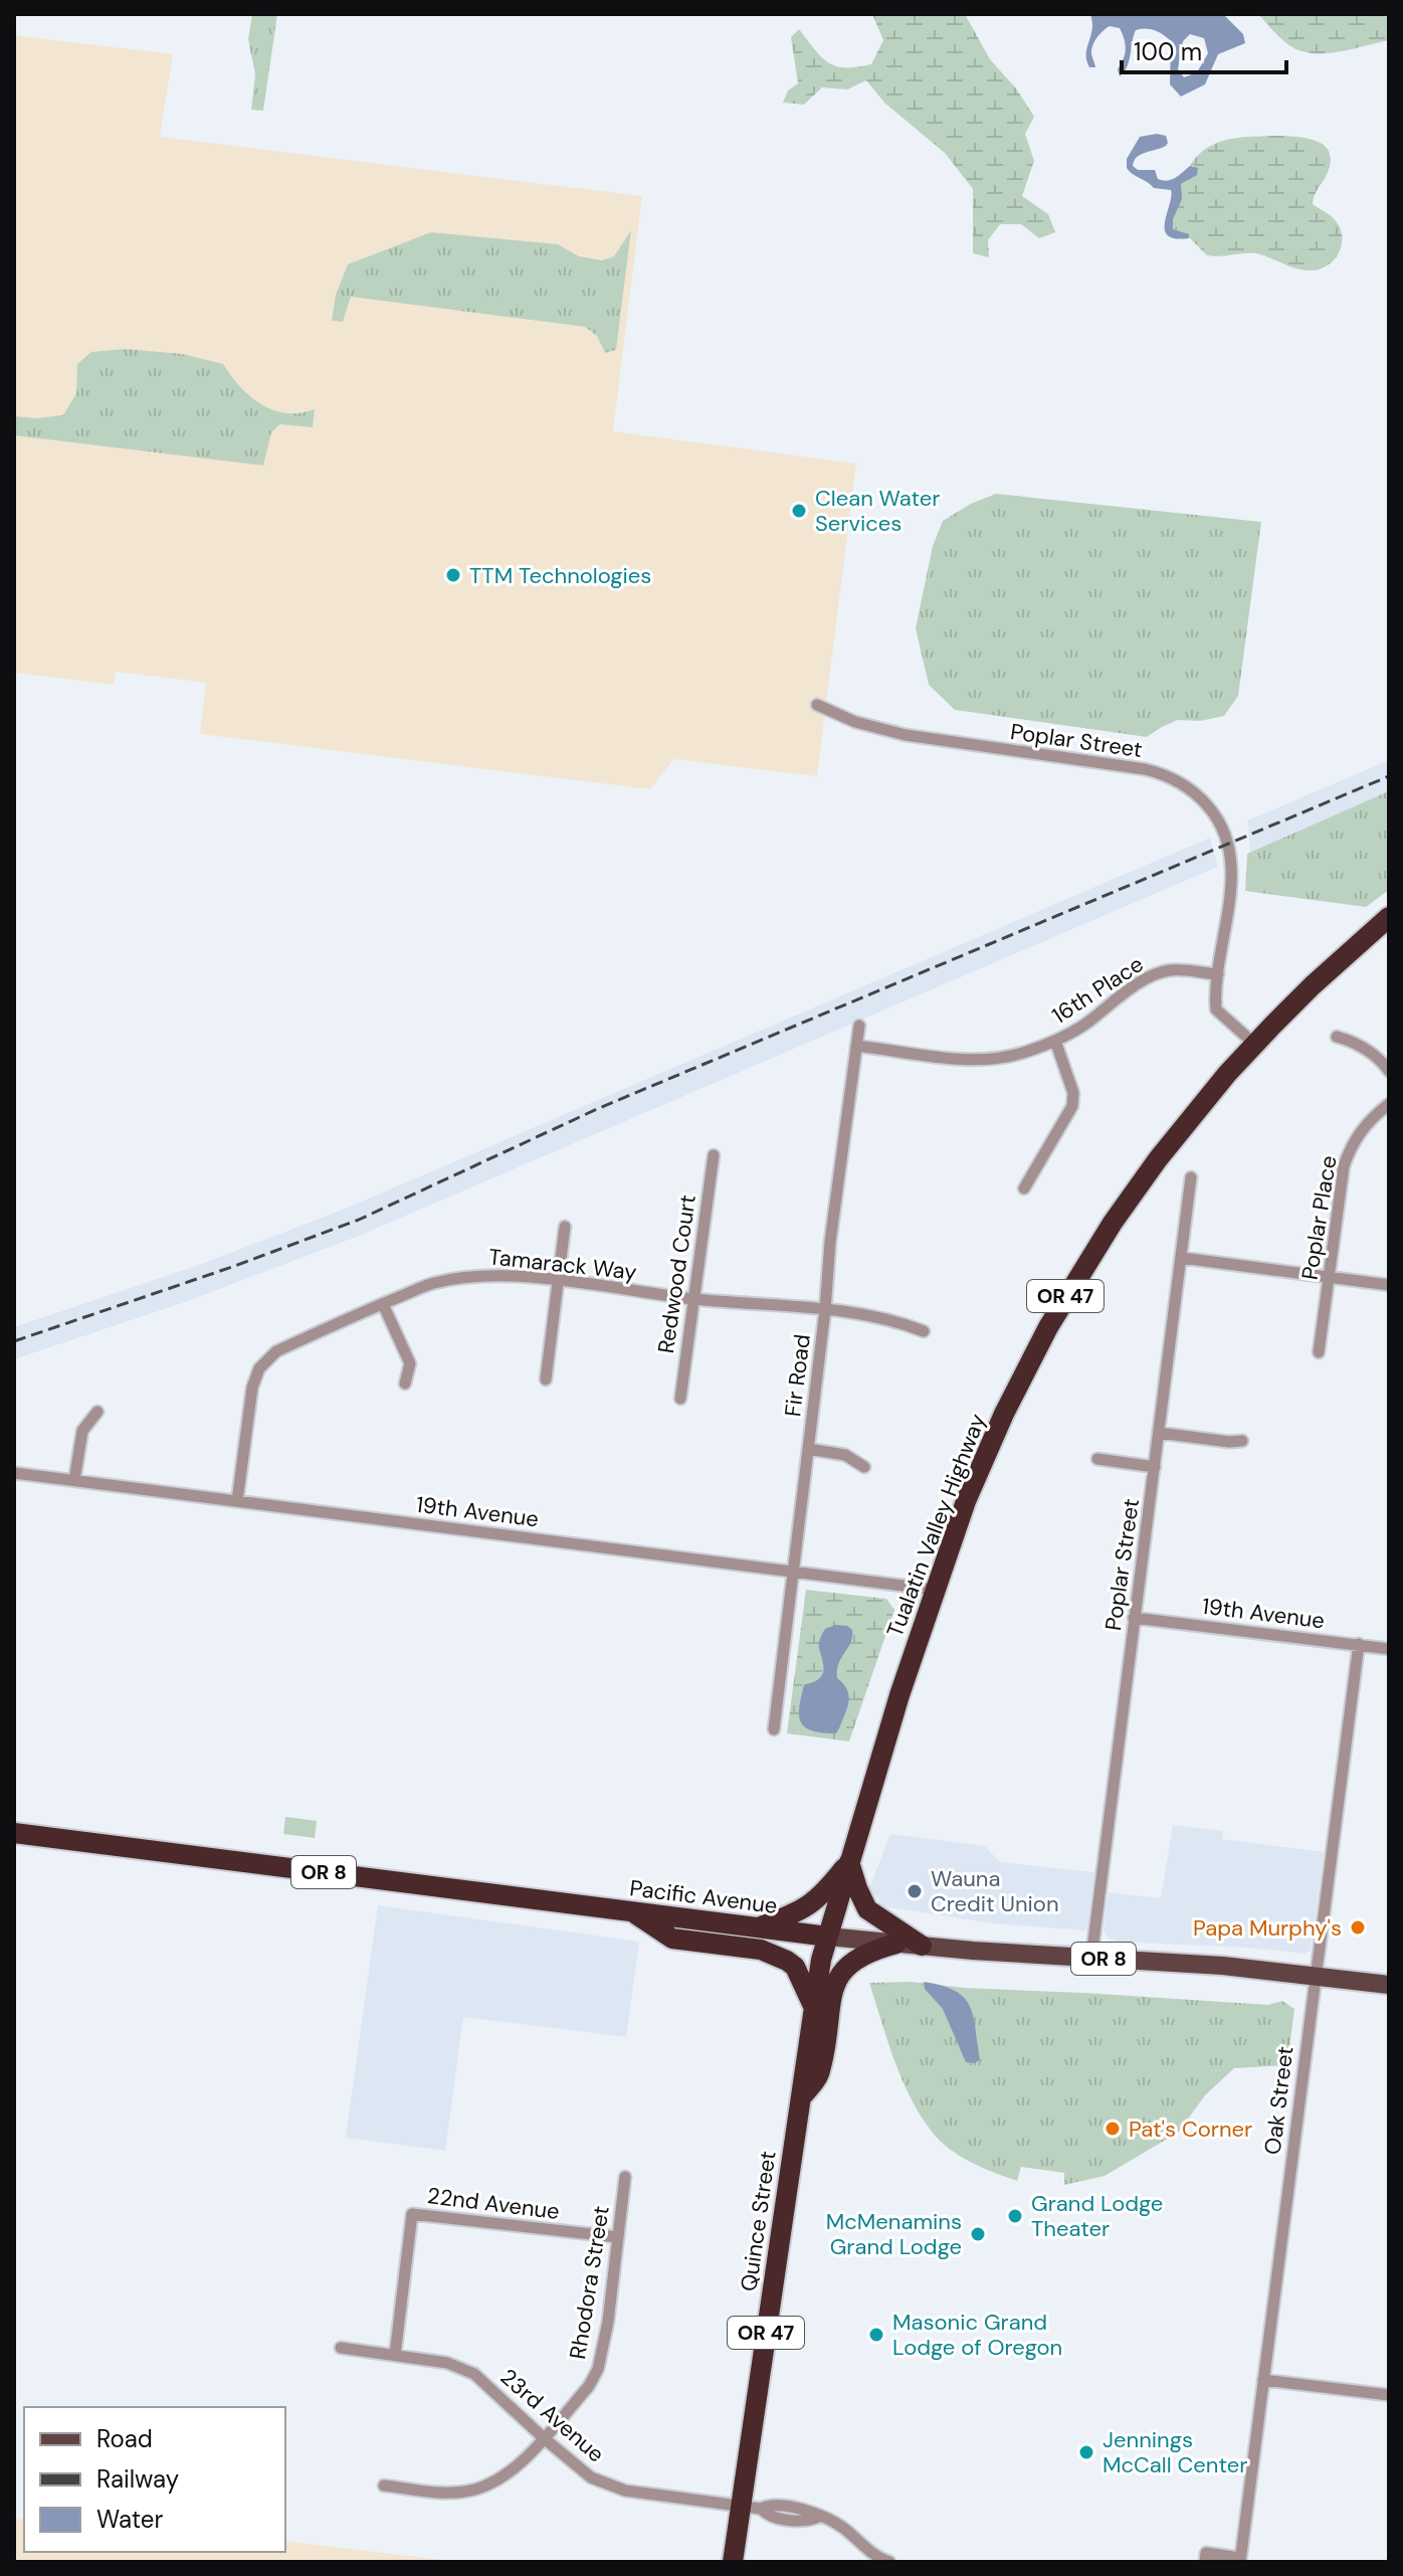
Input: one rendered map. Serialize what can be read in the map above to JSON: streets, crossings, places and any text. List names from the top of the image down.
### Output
{
  "streets": {
    "highway": [
      "OR 47",
      "Tualatin Valley Highway",
      "OR 8",
      "Pacific Avenue",
      "Quince Street"
    ],
    "street": [
      "Poplar Street",
      "16th Place",
      "Poplar Place",
      "Tamarack Way",
      "Redwood Court",
      "Fir Road",
      "19th Avenue",
      "Oak Street",
      "22nd Avenue",
      "Rhodora Street",
      "23rd Avenue"
    ]
  },
  "crossings": [
    ["Poplar Street", "16th Place"],
    ["Poplar Street", "19th Avenue"],
    ["Poplar Street", "Tualatin Valley Highway"],
    ["Poplar Street", "Pacific Avenue"],
    ["16th Place", "Fir Road"],
    ["Tamarack Way", "Redwood Court"],
    ["Tamarack Way", "Fir Road"],
    ["Tamarack Way", "19th Avenue"],
    ["Fir Road", "19th Avenue"],
    ["19th Avenue", "Tualatin Valley Highway"],
    ["19th Avenue", "Oak Street"],
    ["Tualatin Valley Highway", "Pacific Avenue"],
    ["Tualatin Valley Highway", "Quince Street"],
    ["Pacific Avenue", "Oak Street"],
    ["Pacific Avenue", "Quince Street"],
    ["22nd Avenue", "Rhodora Street"],
    ["22nd Avenue", "23rd Avenue"],
    ["Quince Street", "23rd Avenue"],
    ["Rhodora Street", "23rd Avenue"]
  ],
  "places": [
    "Clean Water Services",
    "TTM Technologies",
    "Wauna Credit Union",
    "Papa Murphy's",
    "Pat's Corner",
    "Grand Lodge Theater",
    "McMenamins Grand Lodge",
    "Masonic Grand Lodge of Oregon",
    "Jennings McCall Center"
  ],
  "legend": ["Road", "Railway", "Water"],
  "scale_bar": "100 m"
}
